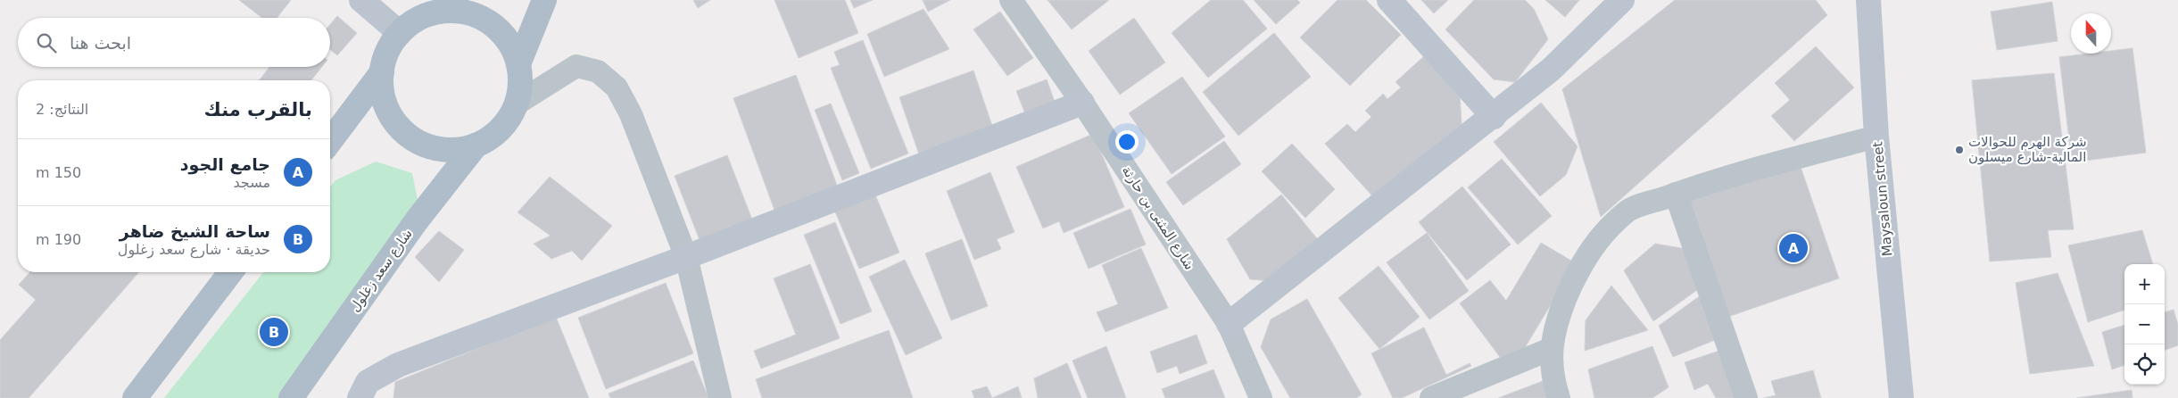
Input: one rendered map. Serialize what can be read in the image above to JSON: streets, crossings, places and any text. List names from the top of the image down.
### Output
{
  "streets": {
    "main road": ["شارع سعد زغلول"],
    "street": ["Maysaloun street", "شارع المثنى بن حارثة"]
  },
  "places": ["شركة الهرم للحوالات المالية-شارع ميسلون"],
  "north": "top",
  "page": {
    "search": "ابحث هنا",
    "heading": ["بالقرب منك", "النتائج: 2"],
    "list": [
      {
        "mark": "A",
        "name": "جامع الجود",
        "note": "مسجد",
        "value": "150 m"
      },
      {
        "mark": "B",
        "name": "ساحة الشيخ ضاهر",
        "note": "حديقة · شارع سعد زغلول",
        "value": "190 m"
      }
    ],
    "pins": ["A", "B"],
    "map_buttons": ["+", "−"]
  }
}
